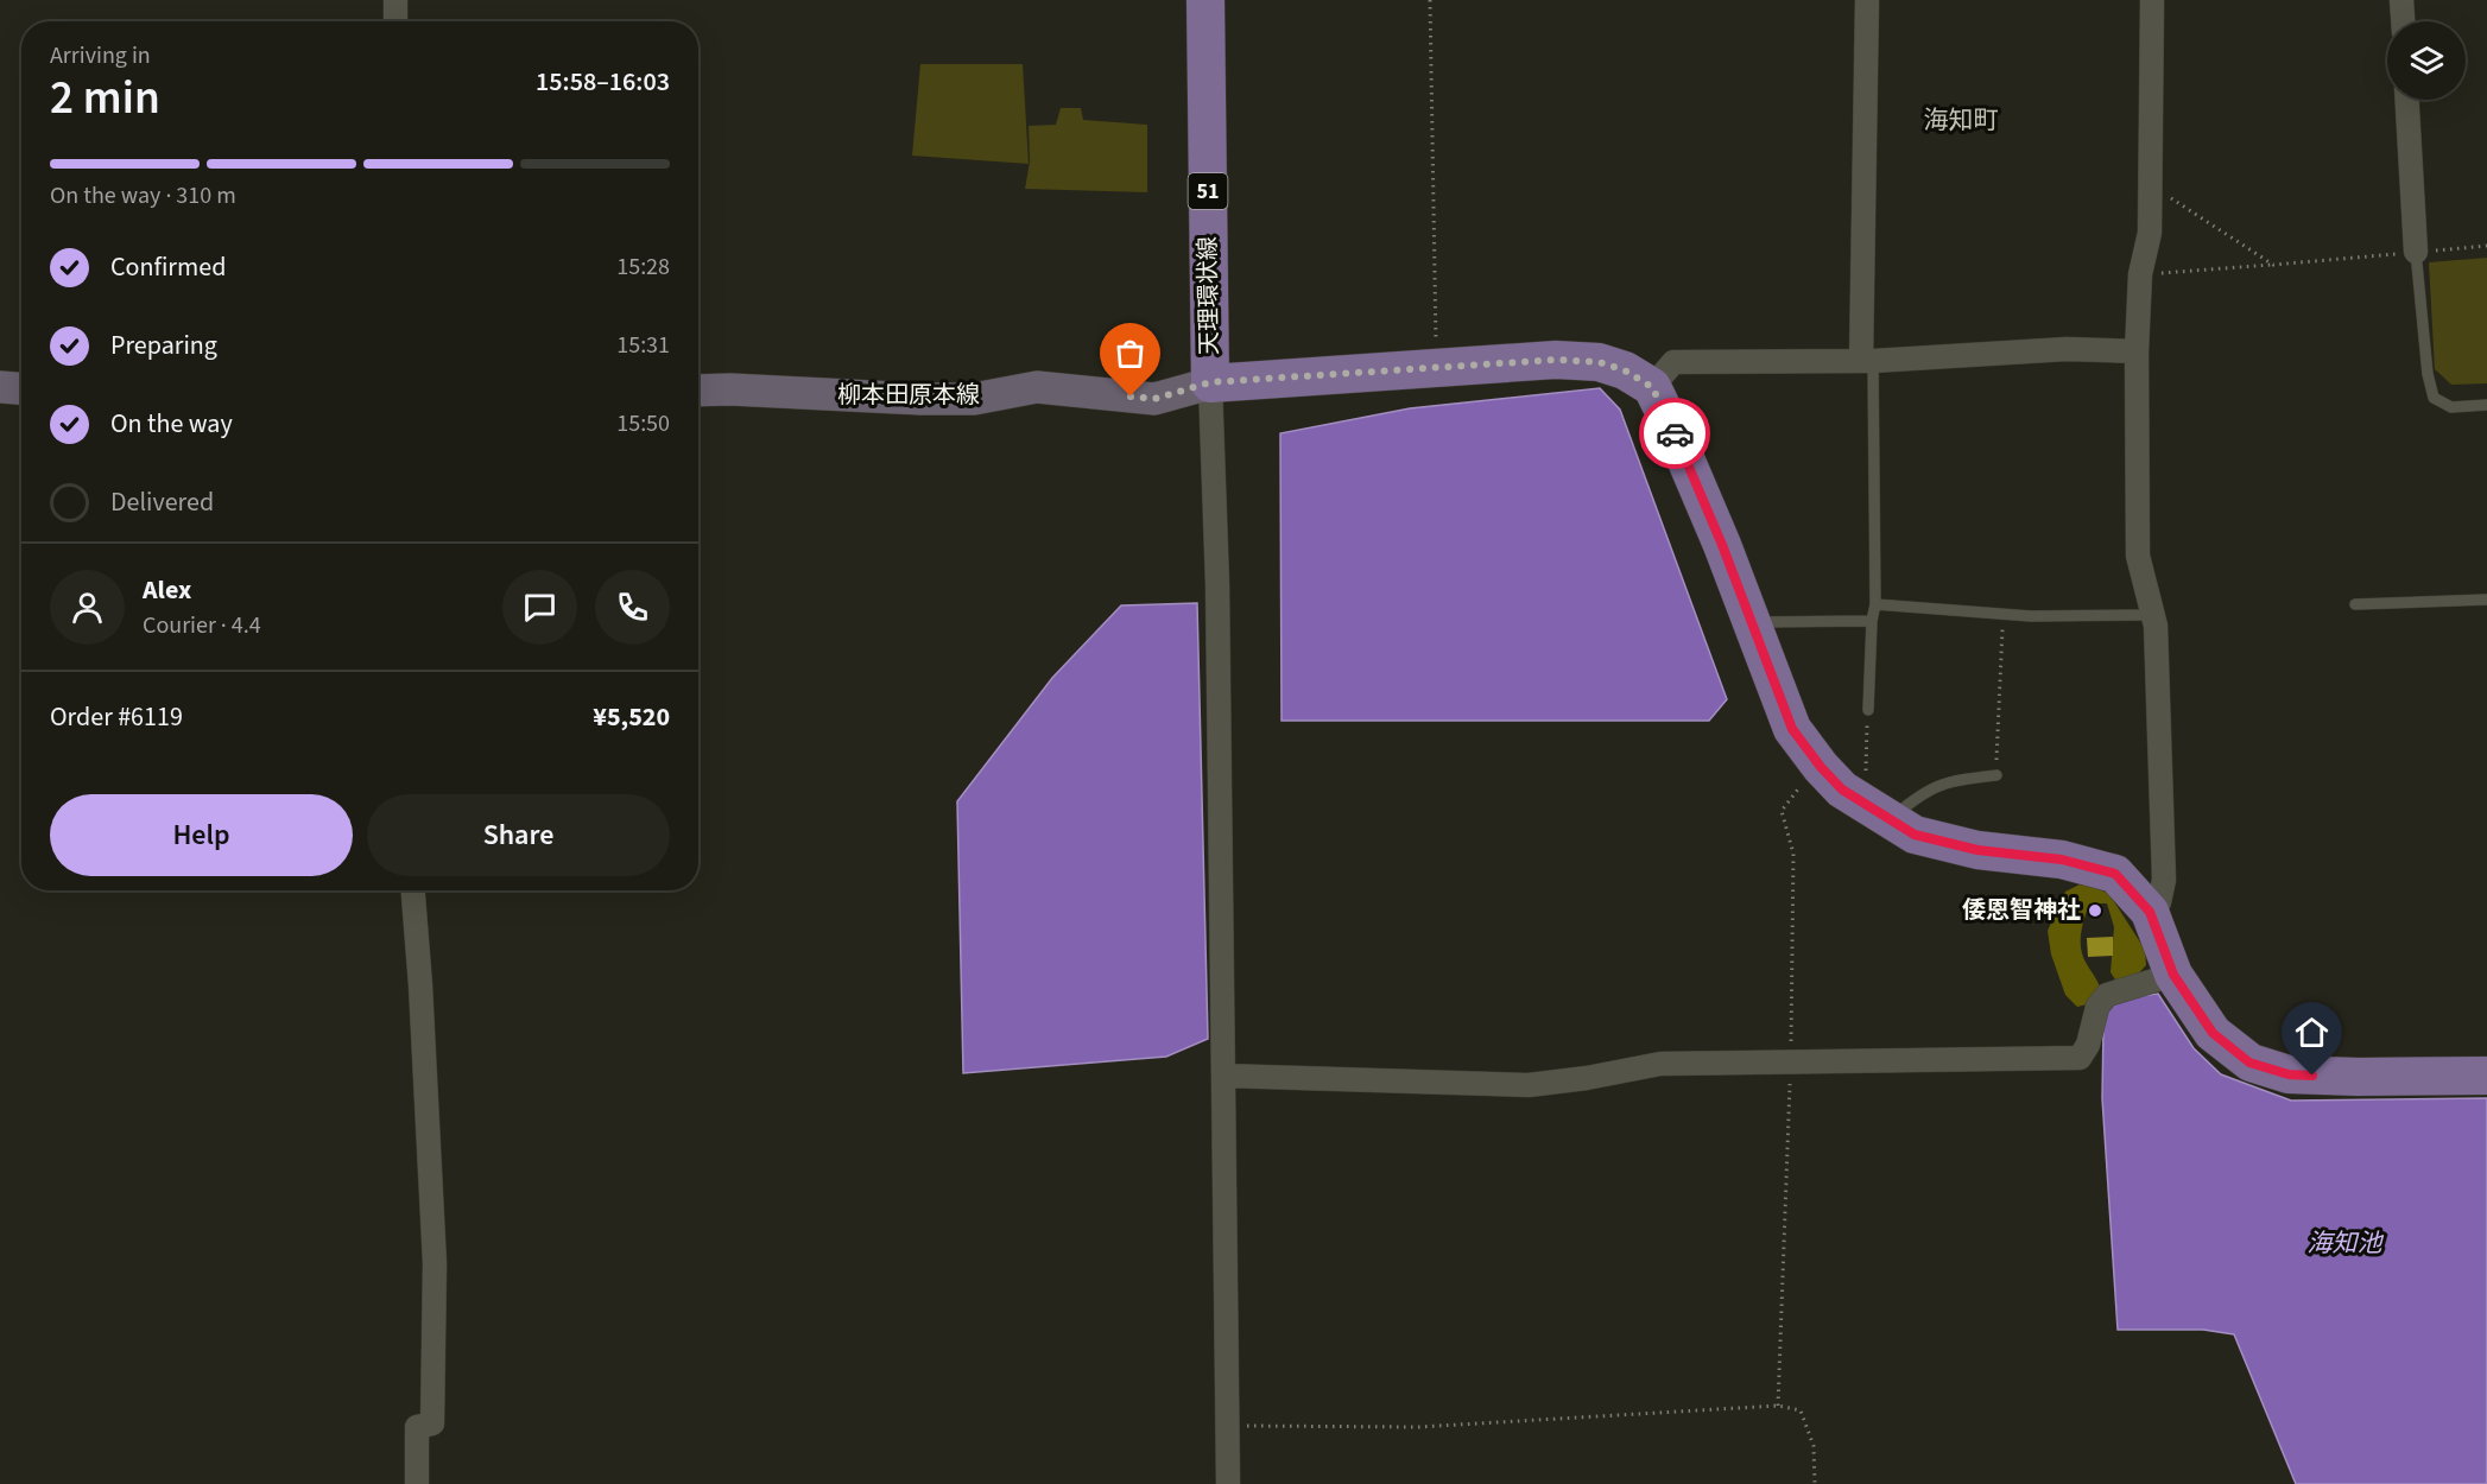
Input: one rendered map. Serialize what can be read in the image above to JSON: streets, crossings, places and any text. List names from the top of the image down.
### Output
{
  "streets": {
    "main road": ["51", "天理環状線", "柳本田原本線"]
  },
  "crossings": [
    ["天理環状線", "柳本田原本線"]
  ],
  "districts": ["海知町"],
  "water": ["海知池"],
  "places": ["倭恩智神社"],
  "page": {
    "heading": ["2 min", "Arriving in", "15:58–16:03"],
    "panel": [
      "Alex",
      "Courier · 4.4",
      "Order #6119",
      "¥5,520"
    ],
    "bar": "On the way · 310 m",
    "list": [
      ["Confirmed", "15:28"],
      ["Preparing", "15:31"],
      ["On the way", "15:50"],
      "Delivered"
    ],
    "buttons": ["Help", "Share"]
  }
}
